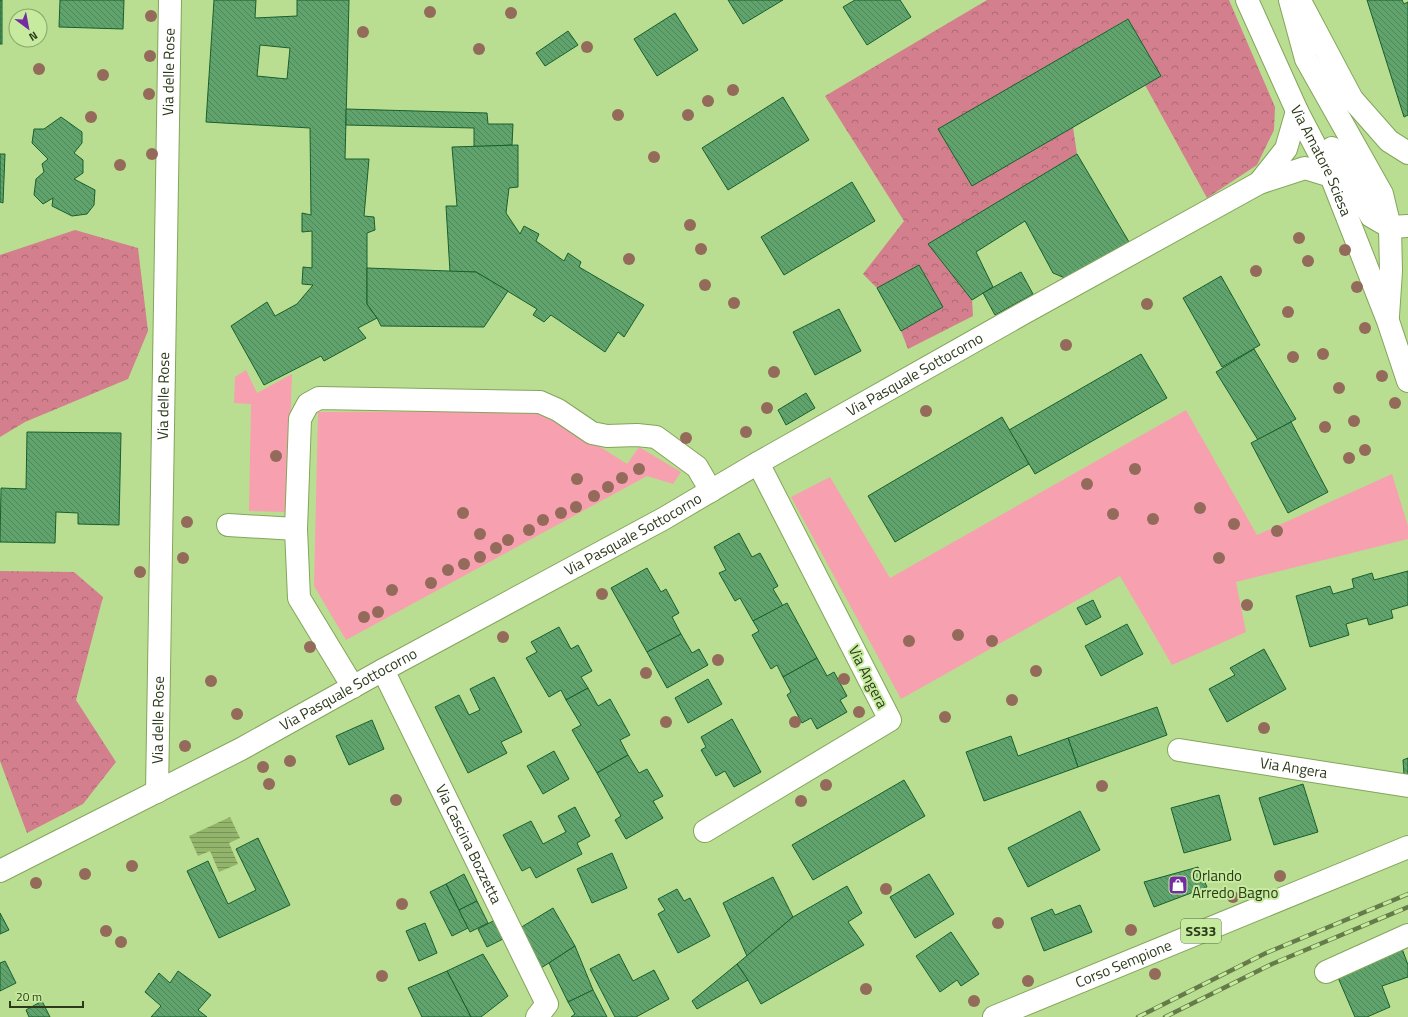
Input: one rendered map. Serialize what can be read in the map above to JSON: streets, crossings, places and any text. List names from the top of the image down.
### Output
{
  "streets": {
    "street": [
      "Via delle Rose",
      "Via Amatore Sciesa",
      "Via Pasquale Sottocorno",
      "Via Angera",
      "Via Cascina Bozzetta",
      "SS33",
      "Corso Sempione"
    ]
  },
  "crossings": [
    ["Via delle Rose", "Via Pasquale Sottocorno"],
    ["Via Amatore Sciesa", "Via Pasquale Sottocorno"],
    ["Via Pasquale Sottocorno", "Via Angera"],
    ["Via Pasquale Sottocorno", "Via Cascina Bozzetta"]
  ],
  "places": {
    "shop": ["Orlando Arredo Bagno"]
  },
  "scale_bar": "20 m",
  "north": "bottom right"
}
